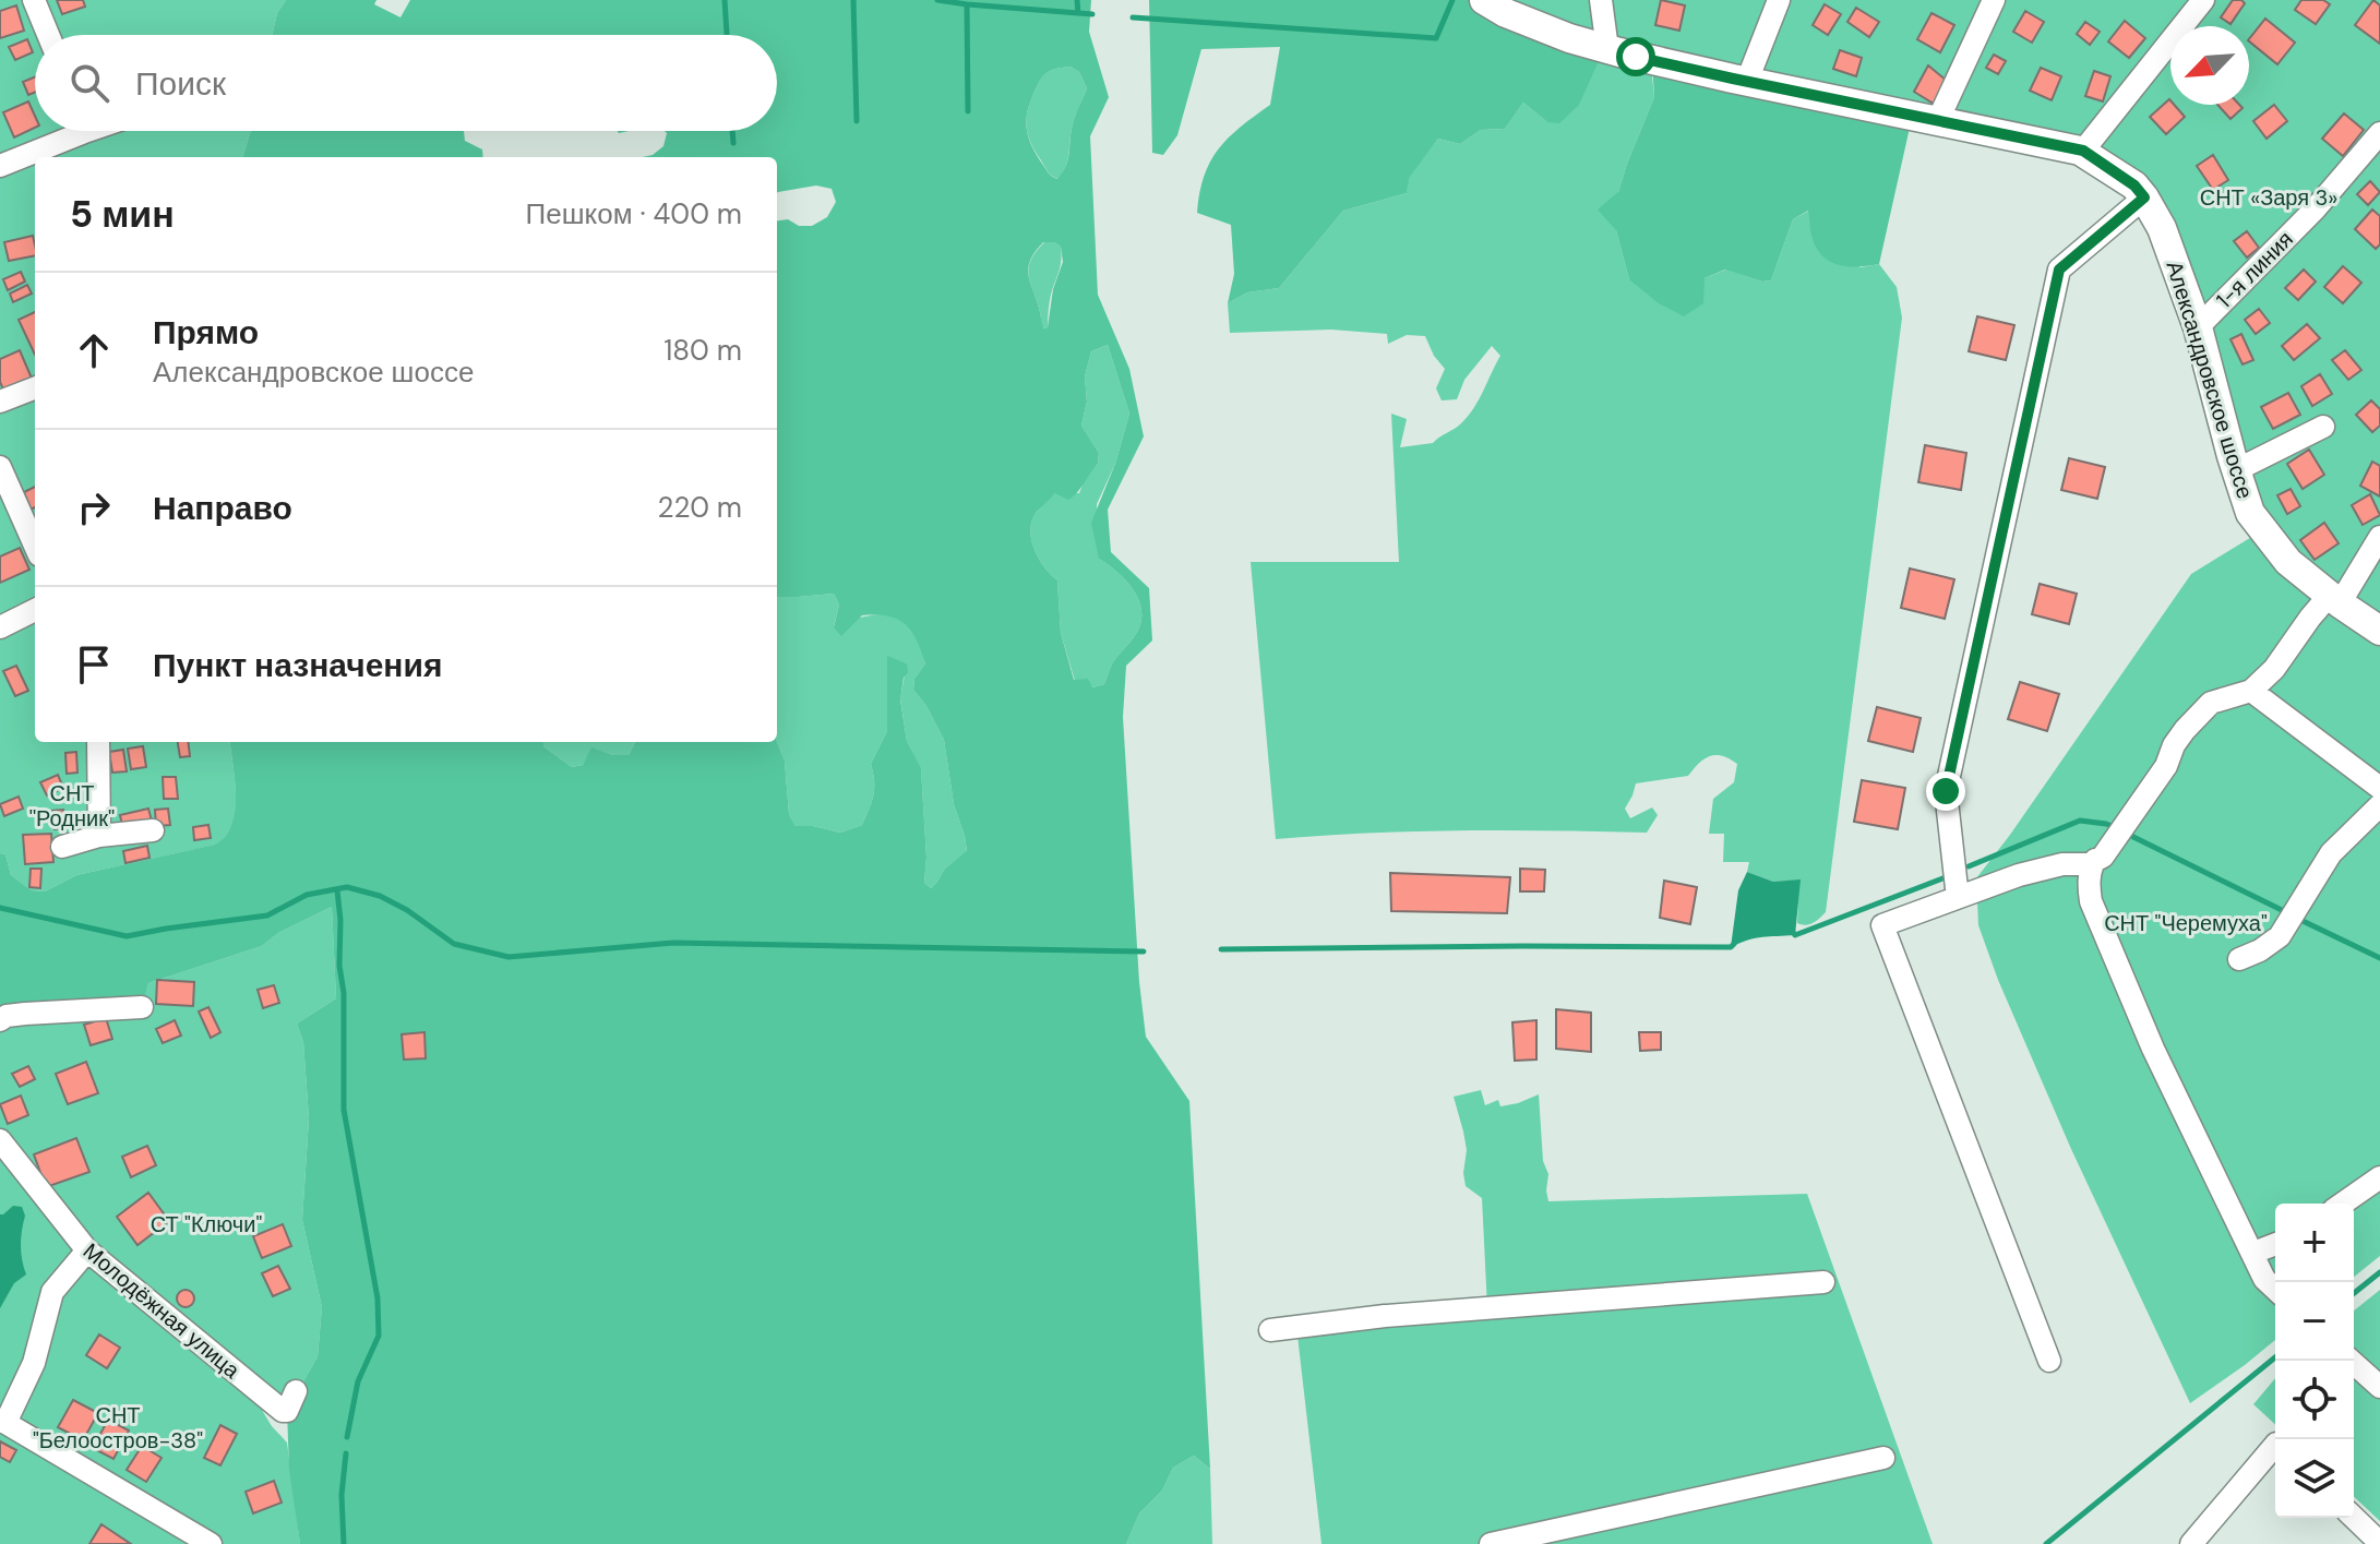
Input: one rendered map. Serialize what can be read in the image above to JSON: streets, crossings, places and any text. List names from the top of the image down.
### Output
{
  "streets": {
    "street": ["1-я линия", "Александровское шоссе", "Молодёжная улица"]
  },
  "crossings": [
    ["1-я линия", "Александровское шоссе"]
  ],
  "parks": [
    "СНТ «Заря 3»",
    "СНТ ''Родник''",
    "СНТ \"Черемуха\"",
    "СТ \"Ключи\"",
    "СНТ \"Белоостров-38\""
  ],
  "north": "bottom left",
  "page": {
    "search": "Поиск",
    "heading": ["5 мин", "Пешком · 400 m"],
    "list": [
      ["Прямо", "Александровское шоссе", "180 m"],
      ["Направо", "220 m"],
      "Пункт назначения"
    ],
    "map_buttons": ["+", "−"]
  }
}
